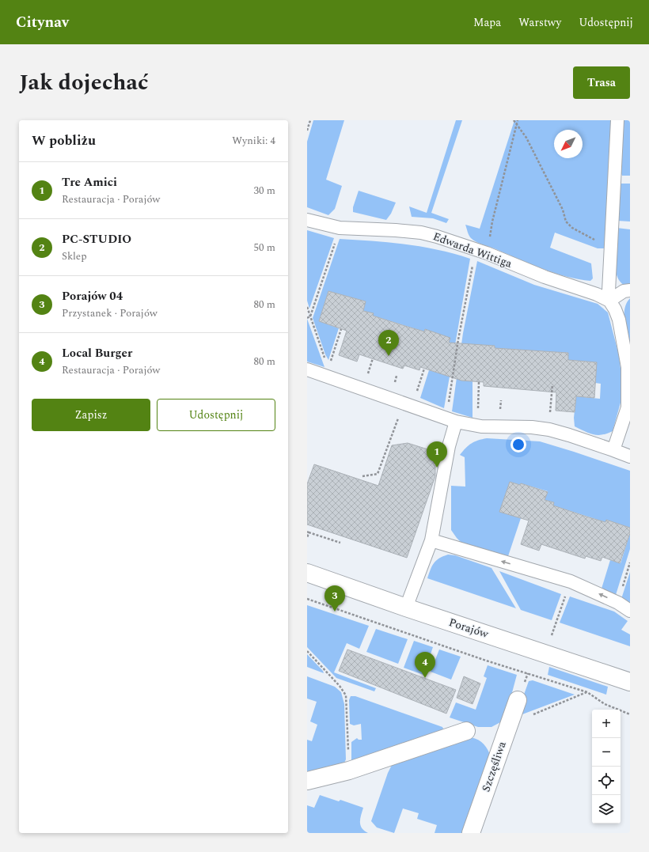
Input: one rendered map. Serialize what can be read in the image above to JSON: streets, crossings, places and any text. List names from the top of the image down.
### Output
{
  "streets": {
    "street": ["Porajów", "Szczęśliwa"],
    "lane": ["Edwarda Wittiga"]
  },
  "north": "bottom left",
  "page": {
    "header": "Citynav",
    "nav": ["Mapa", "Warstwy", "Udostępnij"],
    "title": "Jak dojechać",
    "buttons": [
      "Trasa",
      ["Zapisz", "Udostępnij"]
    ],
    "heading": ["W pobliżu", "Wyniki: 4"],
    "list": [
      {
        "mark": "1",
        "name": "Tre Amici",
        "note": "Restauracja · Porajów",
        "value": "30 m"
      },
      {
        "mark": "2",
        "name": "PC-STUDIO",
        "note": "Sklep",
        "value": "50 m"
      },
      {
        "mark": "3",
        "name": "Porajów 04",
        "note": "Przystanek · Porajów",
        "value": "80 m"
      },
      {
        "mark": "4",
        "name": "Local Burger",
        "note": "Restauracja · Porajów",
        "value": "80 m"
      }
    ],
    "pins": [
      "2",
      "1",
      "3",
      "4"
    ],
    "map_buttons": ["+", "−"]
  }
}
